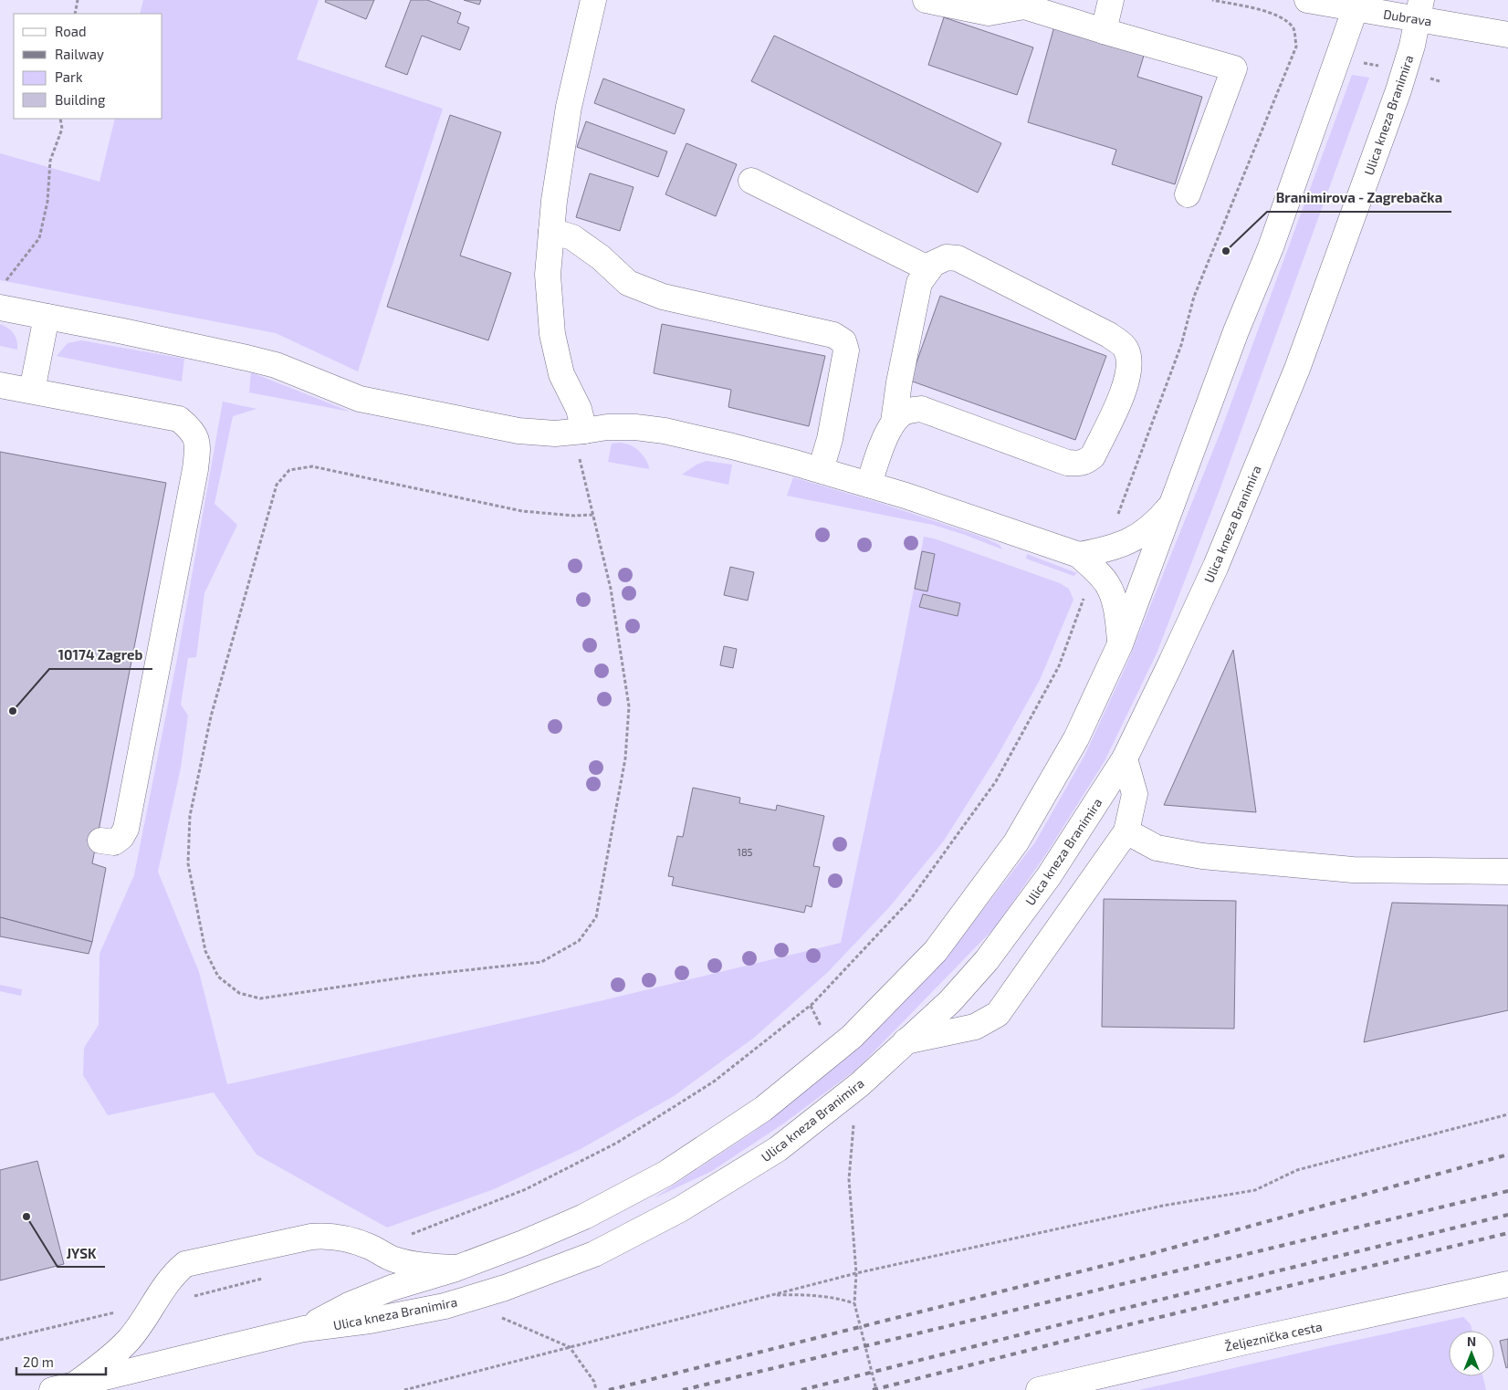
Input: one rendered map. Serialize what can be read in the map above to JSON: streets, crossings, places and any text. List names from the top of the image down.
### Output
{
  "streets": {
    "main road": ["Dubrava", "Ulica kneza Branimira", "Željeznička cesta"]
  },
  "crossings": [
    ["Dubrava", "Ulica kneza Branimira"]
  ],
  "places": ["Branimirova - Zagrebačka", "10174 Zagreb", "JYSK"],
  "house_numbers": ["185"],
  "legend": [
    "Road",
    "Railway",
    "Park",
    "Building"
  ],
  "scale_bar": "20 m",
  "north": "top"
}
